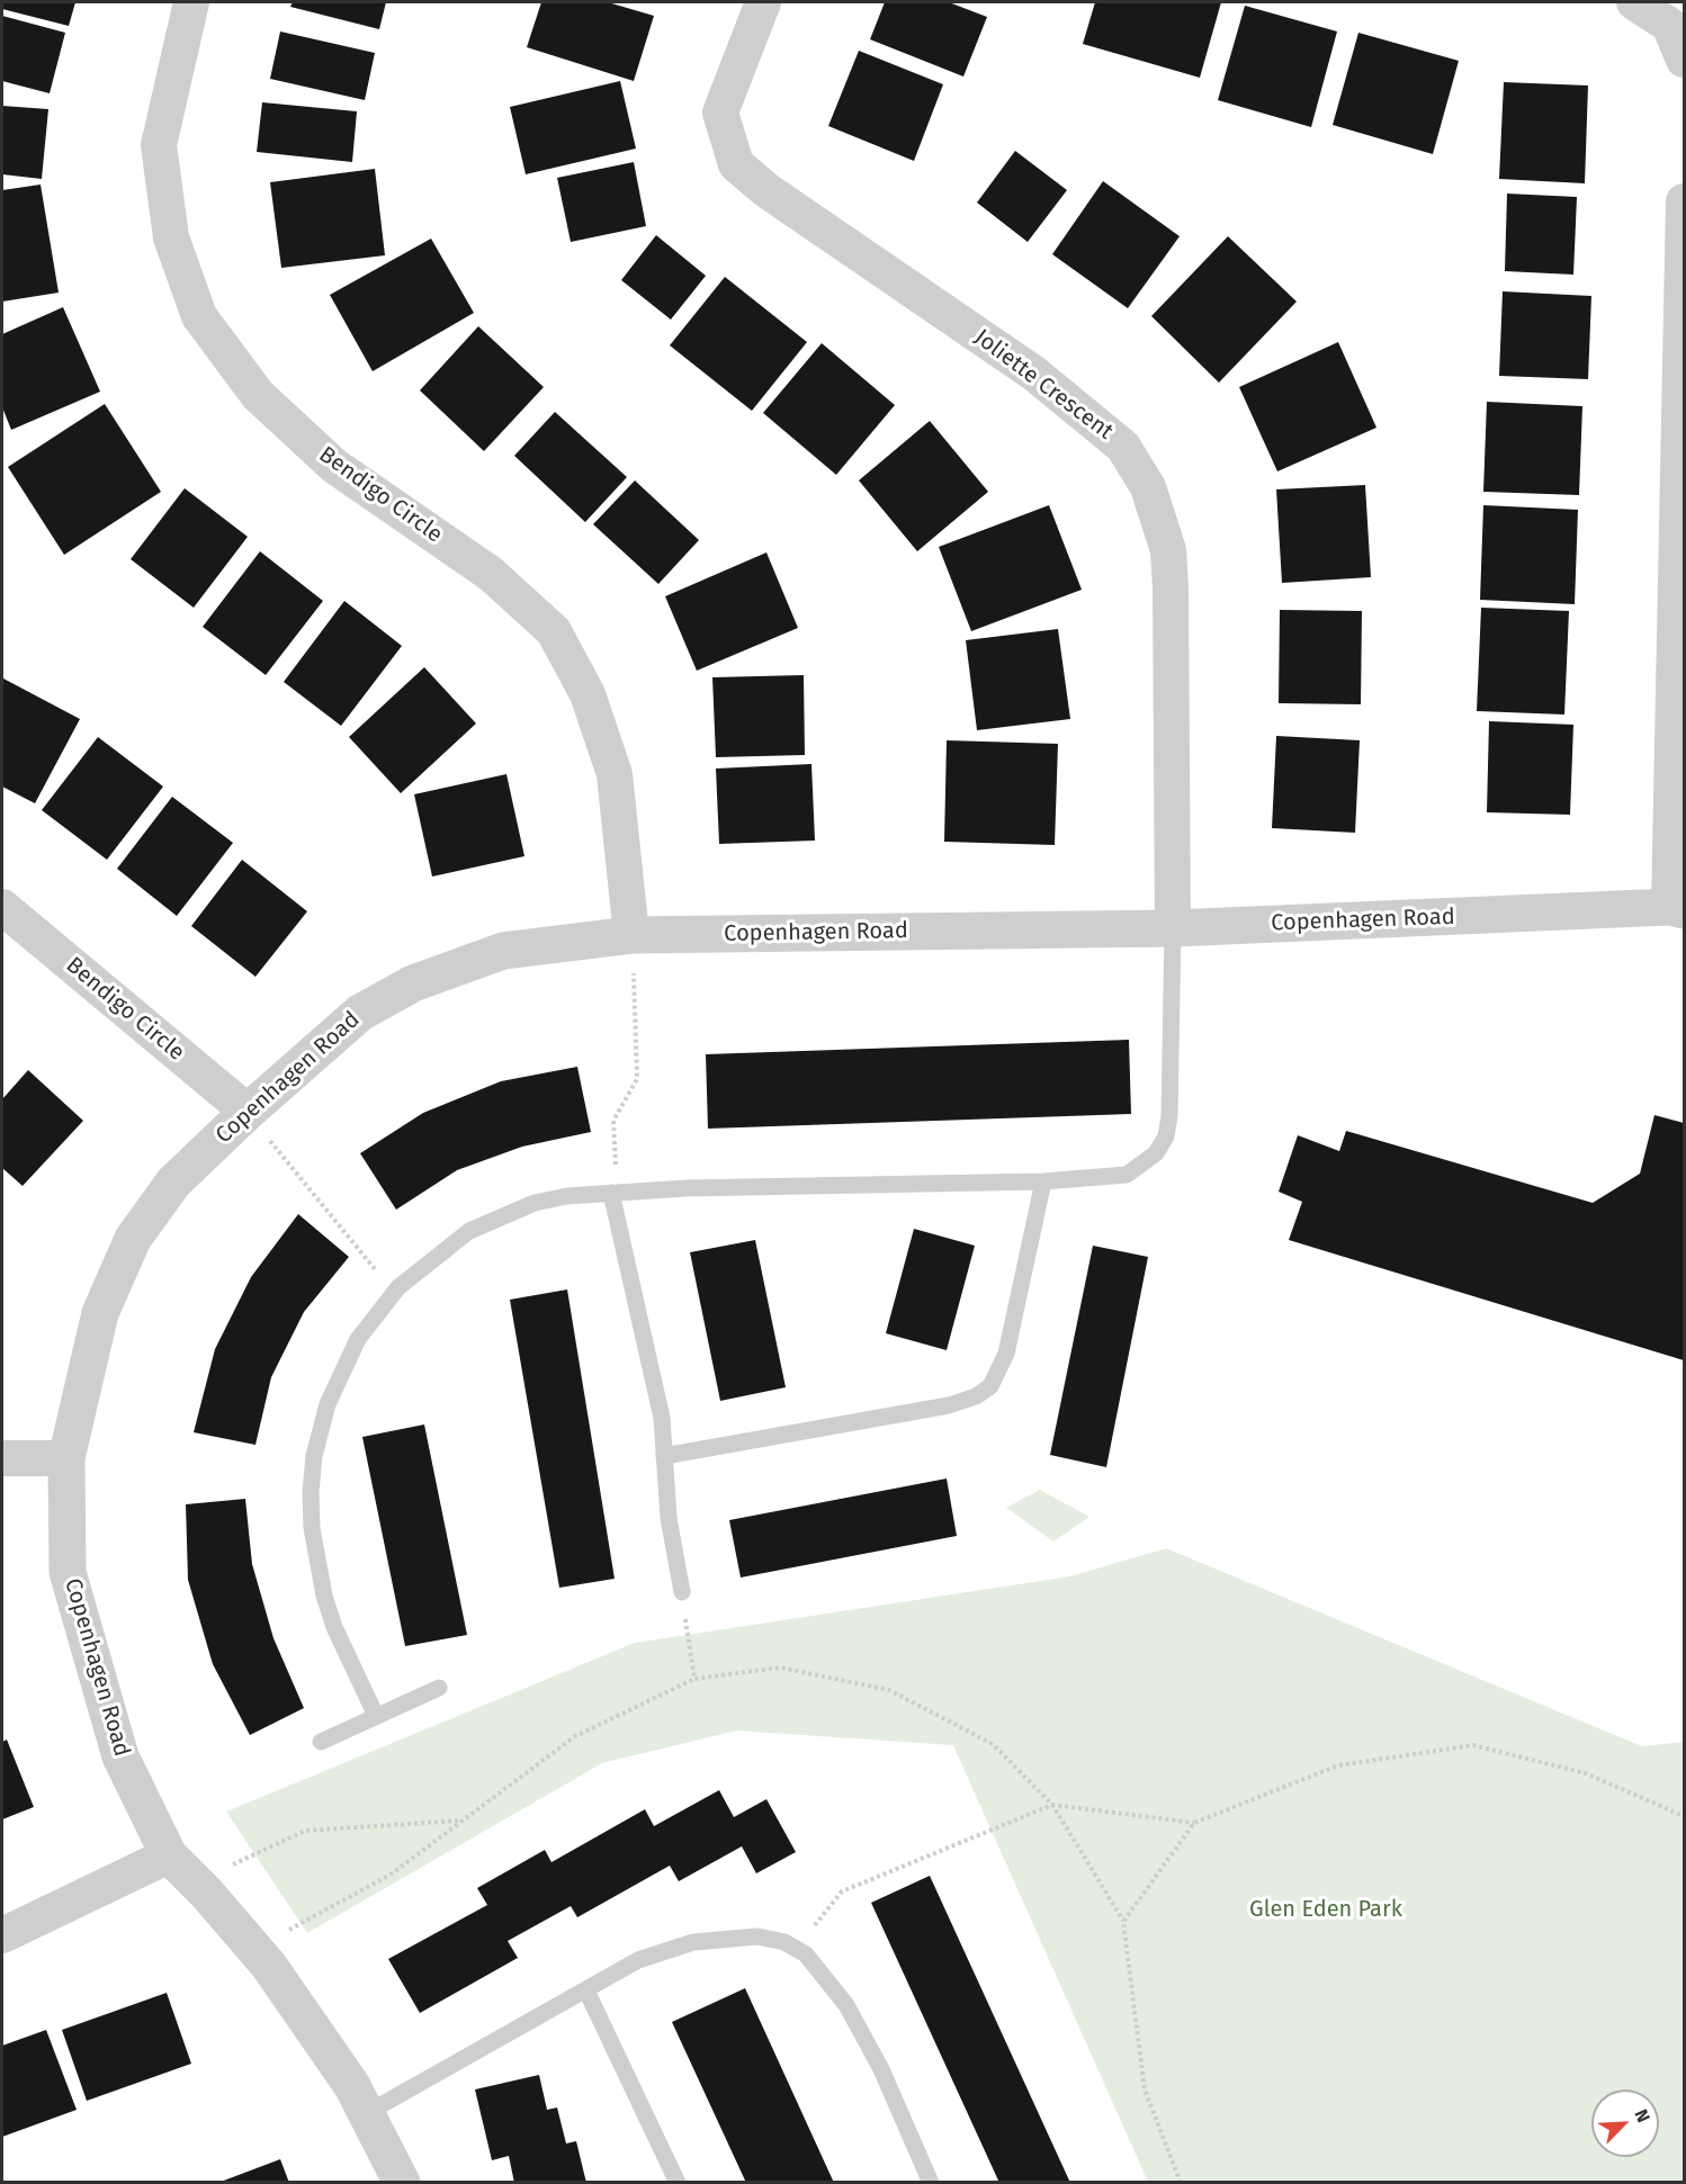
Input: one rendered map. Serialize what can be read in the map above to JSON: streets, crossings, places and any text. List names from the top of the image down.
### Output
{
  "streets": {
    "street": ["Joliette Crescent", "Bendigo Circle", "Copenhagen Road"]
  },
  "crossings": [
    ["Joliette Crescent", "Copenhagen Road"],
    ["Bendigo Circle", "Copenhagen Road"]
  ],
  "parks": ["Glen Eden Park"],
  "north": "top right"
}
